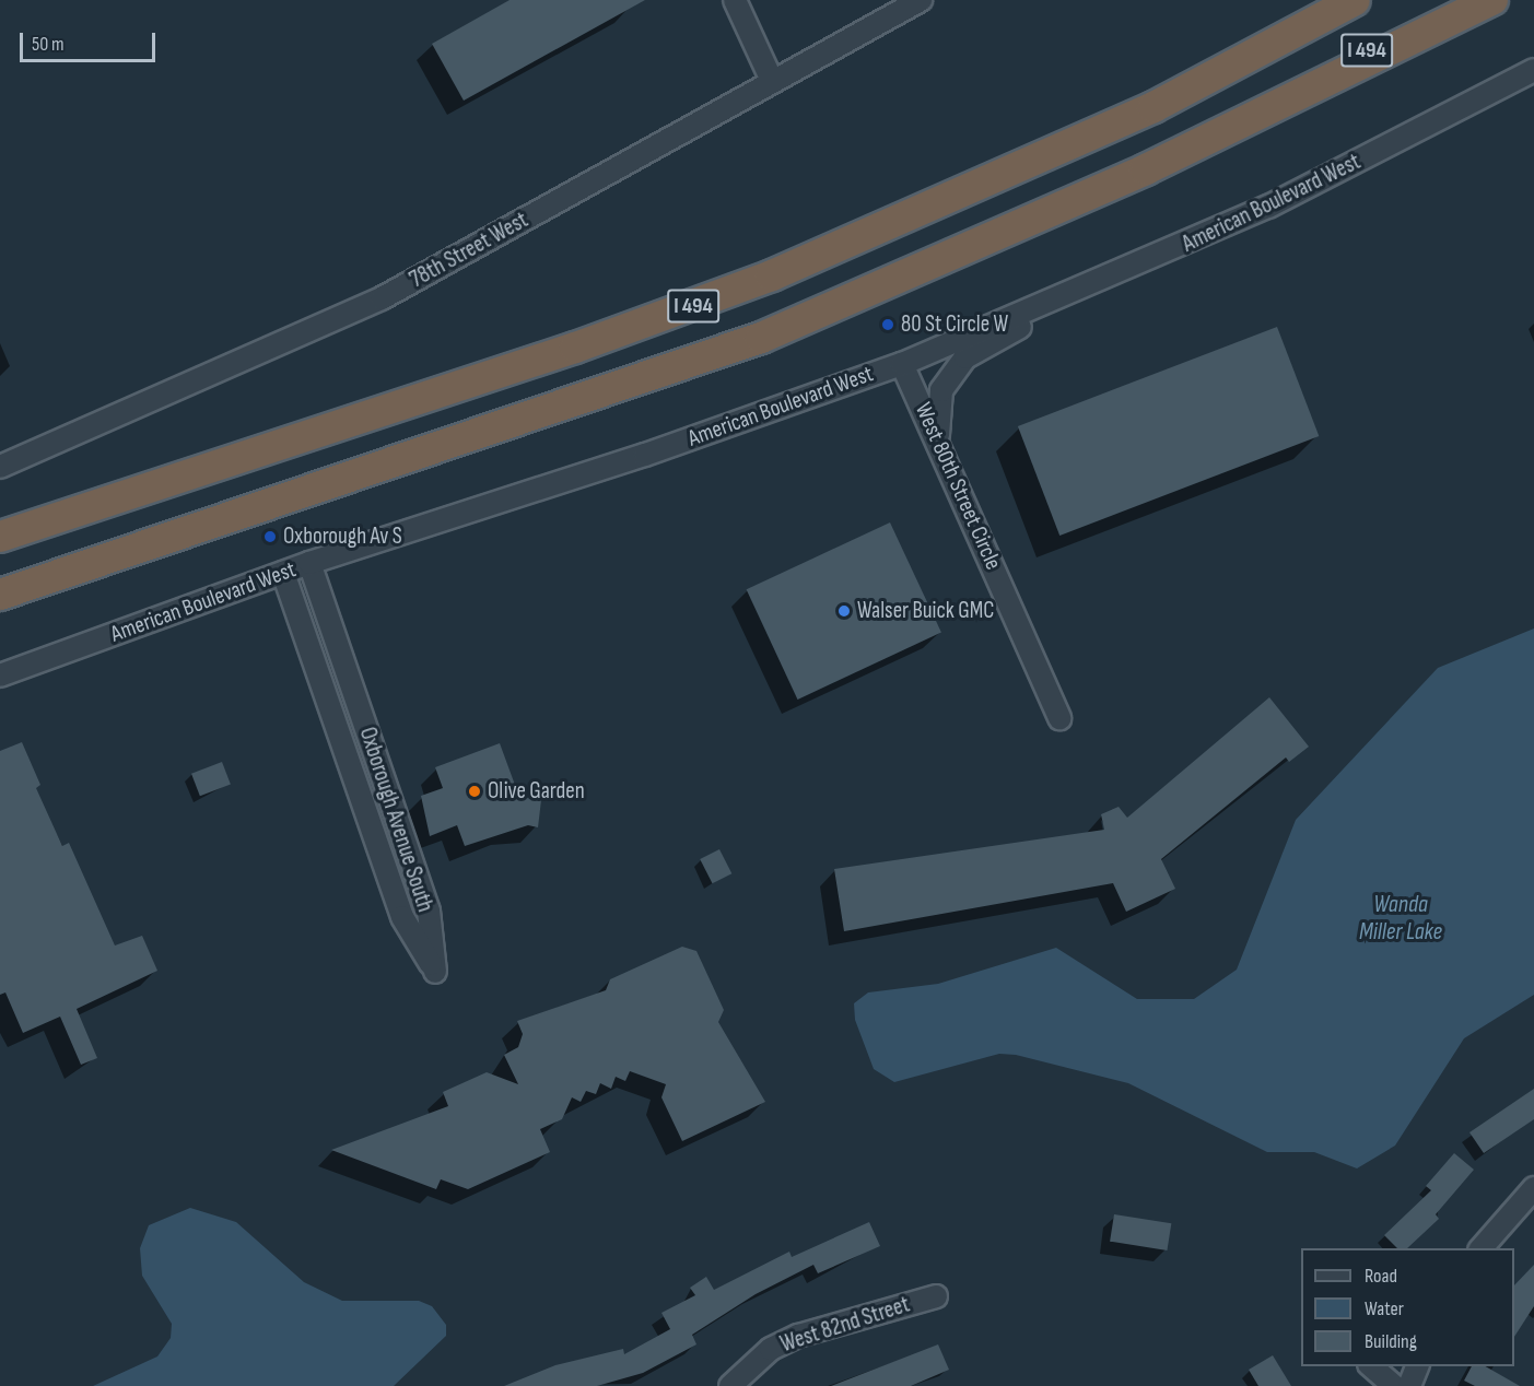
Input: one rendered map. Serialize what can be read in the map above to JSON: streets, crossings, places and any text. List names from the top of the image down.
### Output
{
  "streets": {
    "highway": ["I 494"],
    "street": [
      "American Boulevard West",
      "78th Street West",
      "West 80th Street Circle",
      "Oxborough Avenue South",
      "West 82nd Street"
    ]
  },
  "crossings": [
    ["American Boulevard West", "West 80th Street Circle"],
    ["American Boulevard West", "Oxborough Avenue South"]
  ],
  "water": ["Wanda Miller Lake"],
  "places": [
    "80 St Circle W",
    "Oxborough Av S",
    "Walser Buick GMC",
    "Olive Garden"
  ],
  "legend": ["Road", "Water", "Building"],
  "scale_bar": "50 m"
}
